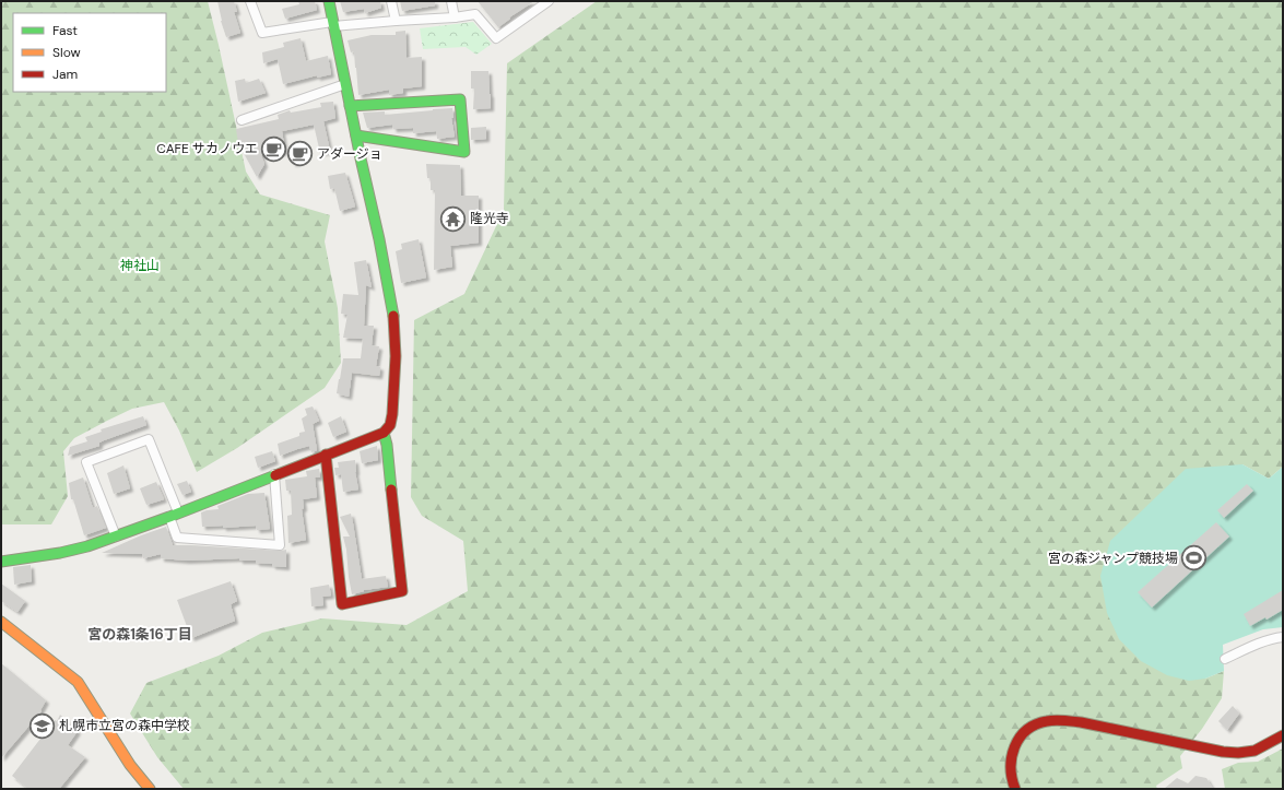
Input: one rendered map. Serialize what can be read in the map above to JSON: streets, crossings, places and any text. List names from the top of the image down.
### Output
{
  "districts": ["宮の森1条16丁目"],
  "parks": ["神社山"],
  "places": {
    "cafe": ["CAFE サカノウエ", "アダージョ"],
    "temple": ["隆光寺"],
    "sports": ["宮の森ジャンプ競技場"],
    "school or university": ["札幌市立宮の森中学校"]
  },
  "legend": ["Fast", "Slow", "Jam"]
}
